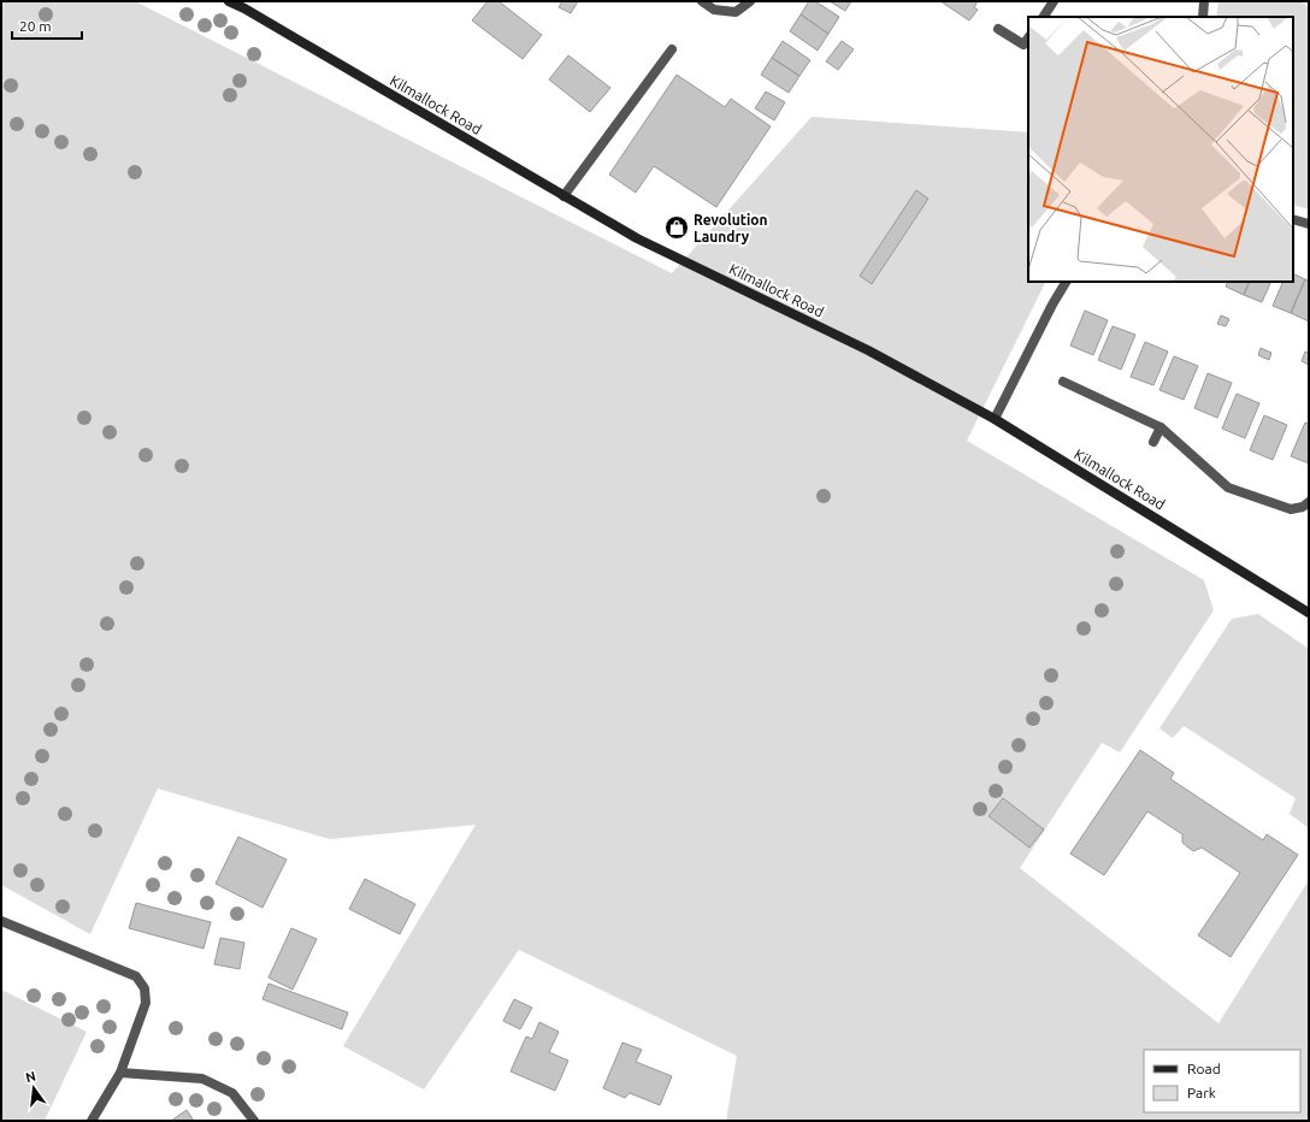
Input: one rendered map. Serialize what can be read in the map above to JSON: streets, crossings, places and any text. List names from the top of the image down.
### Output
{
  "streets": {
    "main road": ["Kilmallock Road"]
  },
  "places": {
    "shop": ["Revolution Laundry"]
  },
  "legend": ["Road", "Park"],
  "scale_bar": "20 m",
  "north": "top"
}
